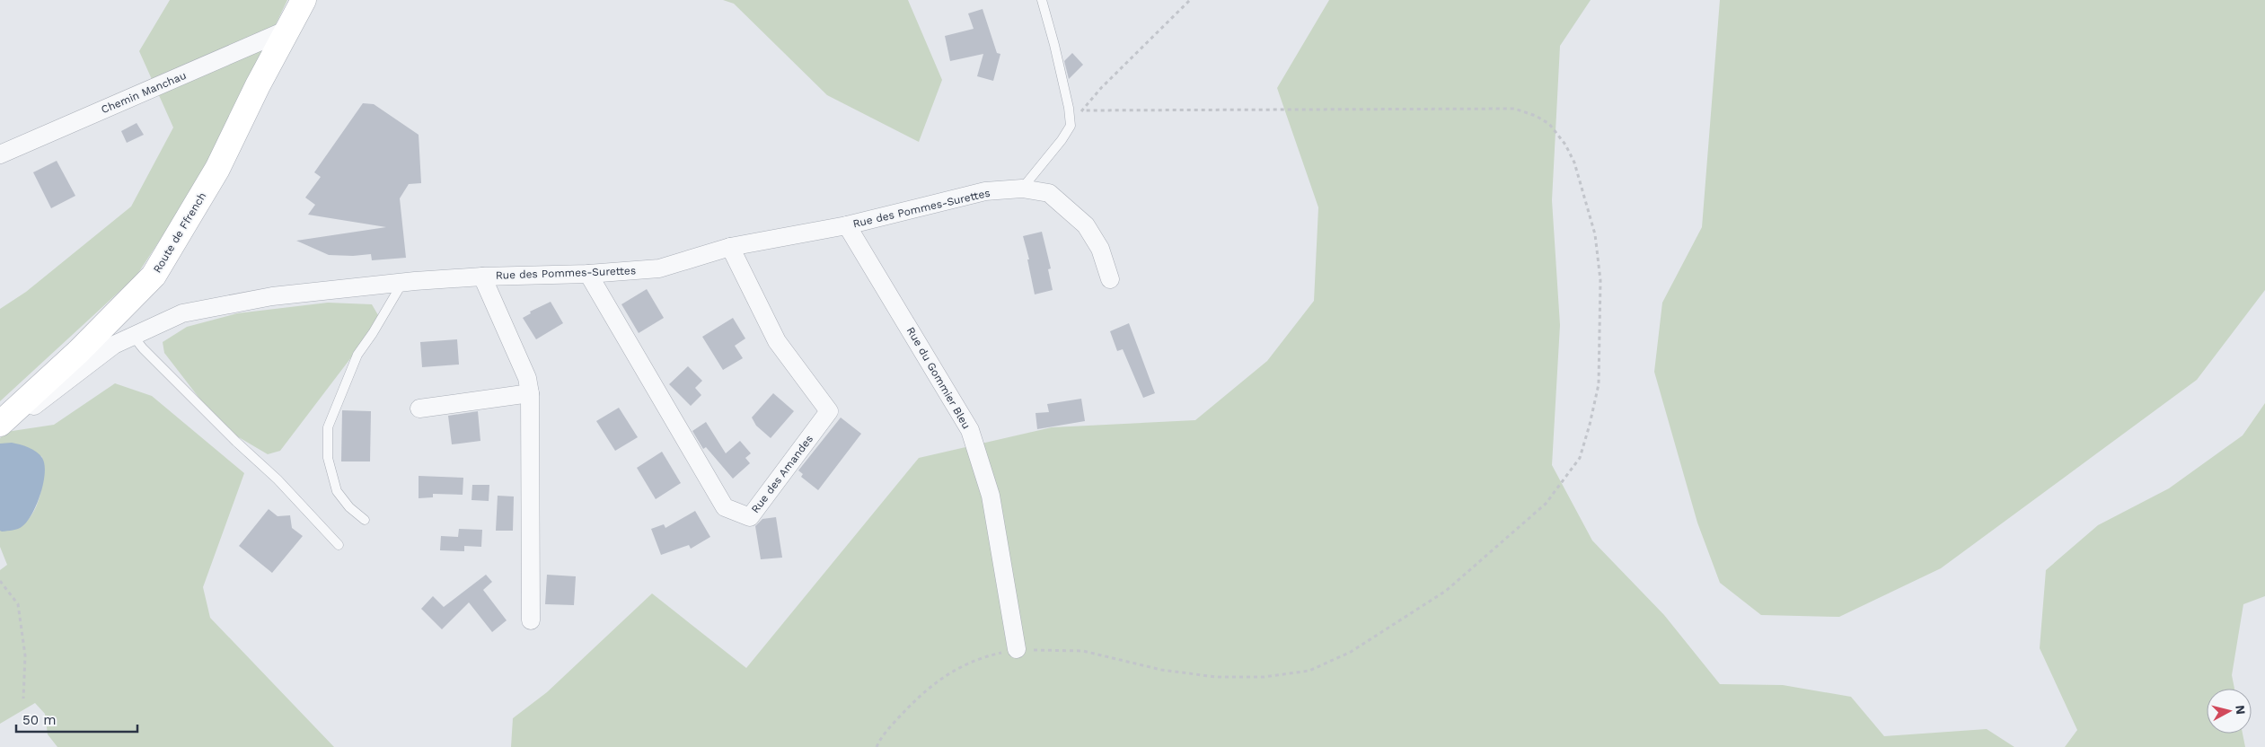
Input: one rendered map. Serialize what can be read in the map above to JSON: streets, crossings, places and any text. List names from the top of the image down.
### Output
{
  "streets": {
    "main road": ["Route de Ffrench"],
    "street": [
      "Chemin Manchau",
      "Rue des Pommes-Surettes",
      "Rue du Gommier Bleu",
      "Rue des Amandes"
    ]
  },
  "crossings": [
    ["Chemin Manchau", "Route de Ffrench"],
    ["Rue des Pommes-Surettes", "Route de Ffrench"],
    ["Rue des Pommes-Surettes", "Rue du Gommier Bleu"],
    ["Rue des Pommes-Surettes", "Rue des Amandes"]
  ],
  "scale_bar": "50 m",
  "north": "right"
}
